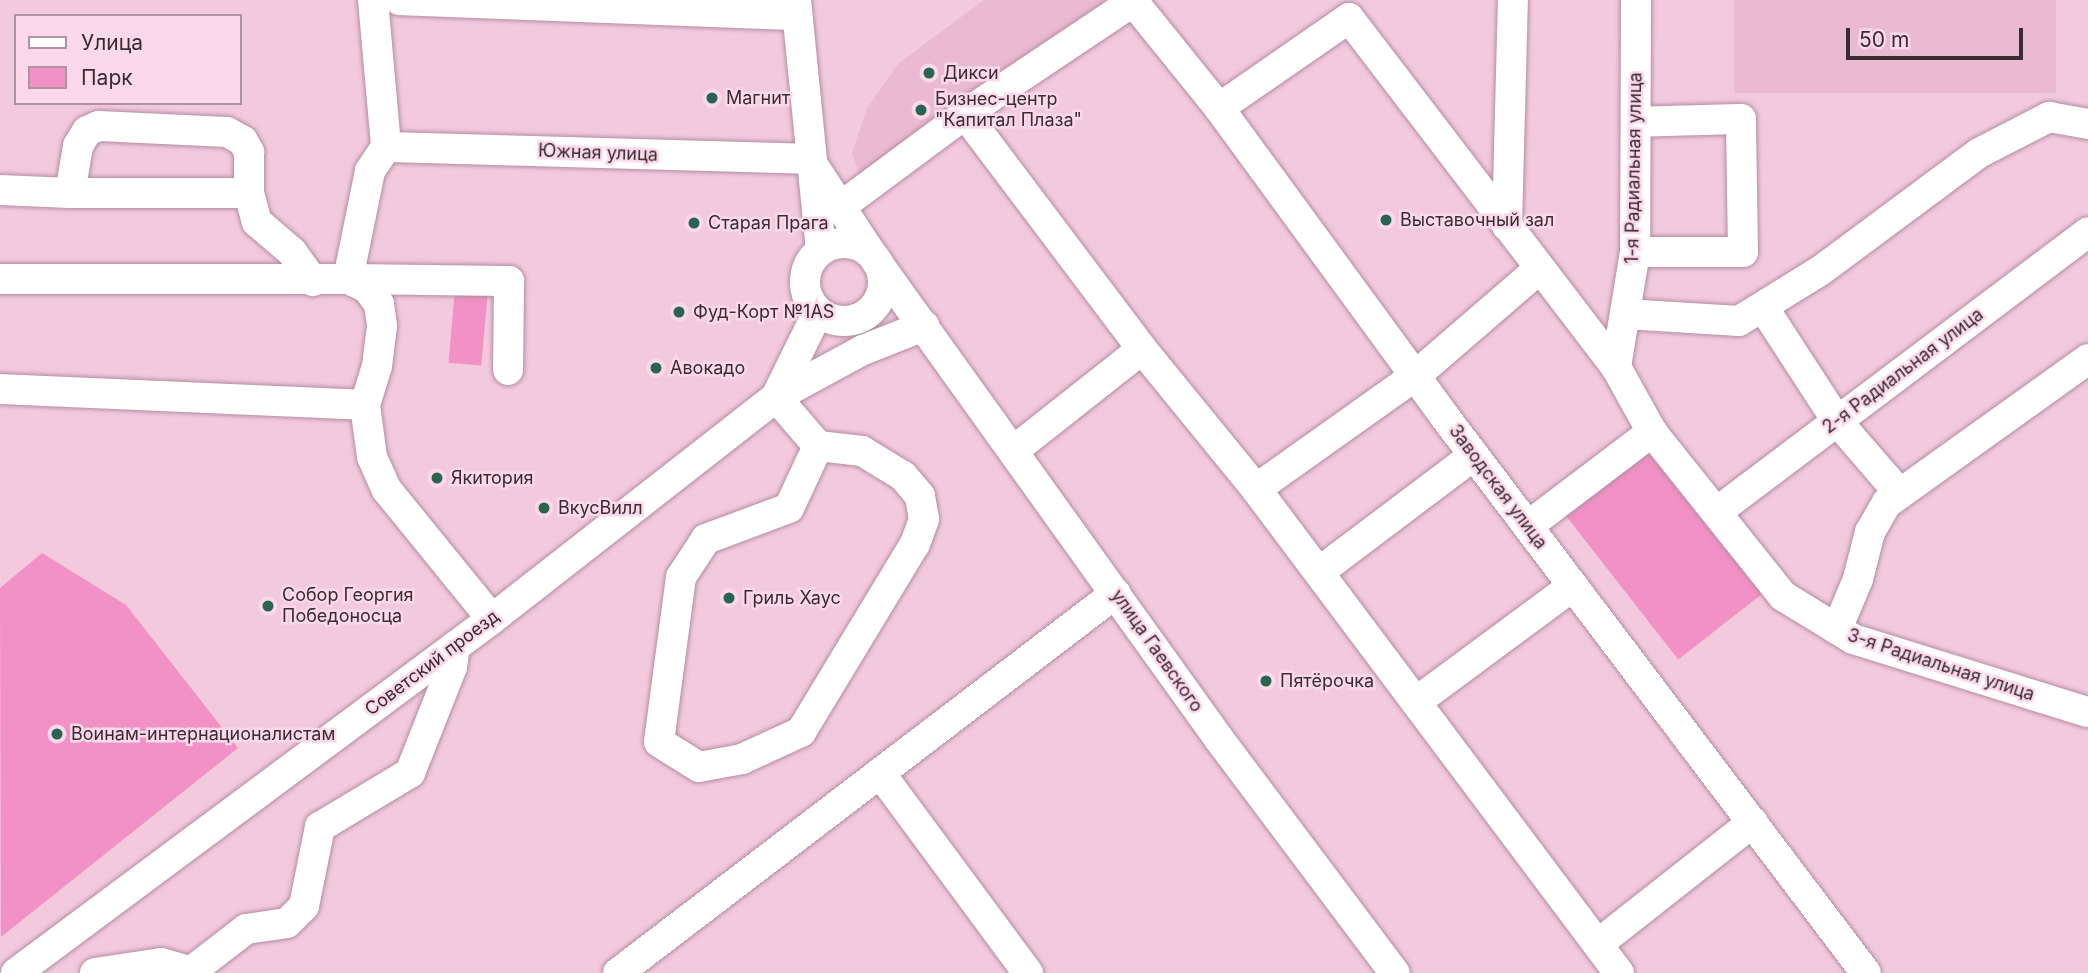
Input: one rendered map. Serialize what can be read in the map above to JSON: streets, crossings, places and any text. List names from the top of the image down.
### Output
{
  "streets": {
    "street": [
      "Южная улица",
      "1-я Радиальная улица",
      "2-я Радиальная улица",
      "Заводская улица",
      "улица Гаевского",
      "Советский проезд",
      "3-я Радиальная улица"
    ]
  },
  "crossings": [
    ["Южная улица", "улица Гаевского"],
    ["2-я Радиальная улица", "3-я Радиальная улица"],
    ["улица Гаевского", "Советский проезд"]
  ],
  "places": [
    "Дикси",
    "Магнит",
    "Бизнес-центр \"Капитал Плаза\"",
    "Выставочный зал",
    "Старая Прага",
    "Фуд-Корт №1AS",
    "Авокадо",
    "Якитория",
    "ВкусВилл",
    "Гриль Хаус",
    "Собор Георгия Победоносца",
    "Пятёрочка",
    "Воинам-интернационалистам"
  ],
  "legend": ["Улица", "Парк"],
  "scale_bar": "50 m"
}
